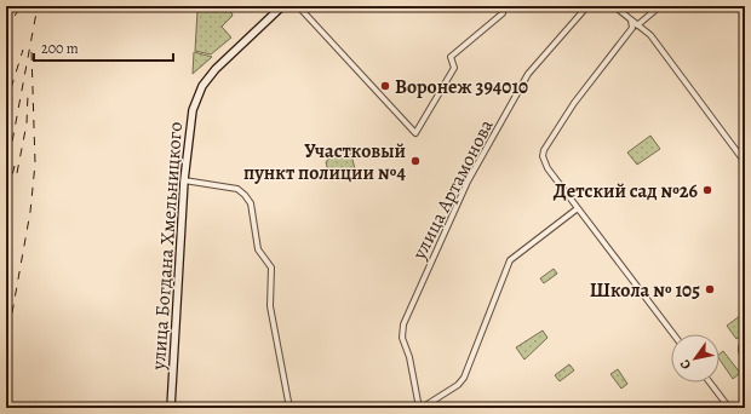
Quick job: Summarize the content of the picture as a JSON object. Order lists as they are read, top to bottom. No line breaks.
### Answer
{"streets":{"main road":["улица Богдана Хмельницкого"],"street":["улица Артамонова"]},"places":["Воронеж 394010","Участковый пункт полиции №4","Детский сад №26","Школа № 105"],"scale_bar":"200 m","north":"bottom left"}
